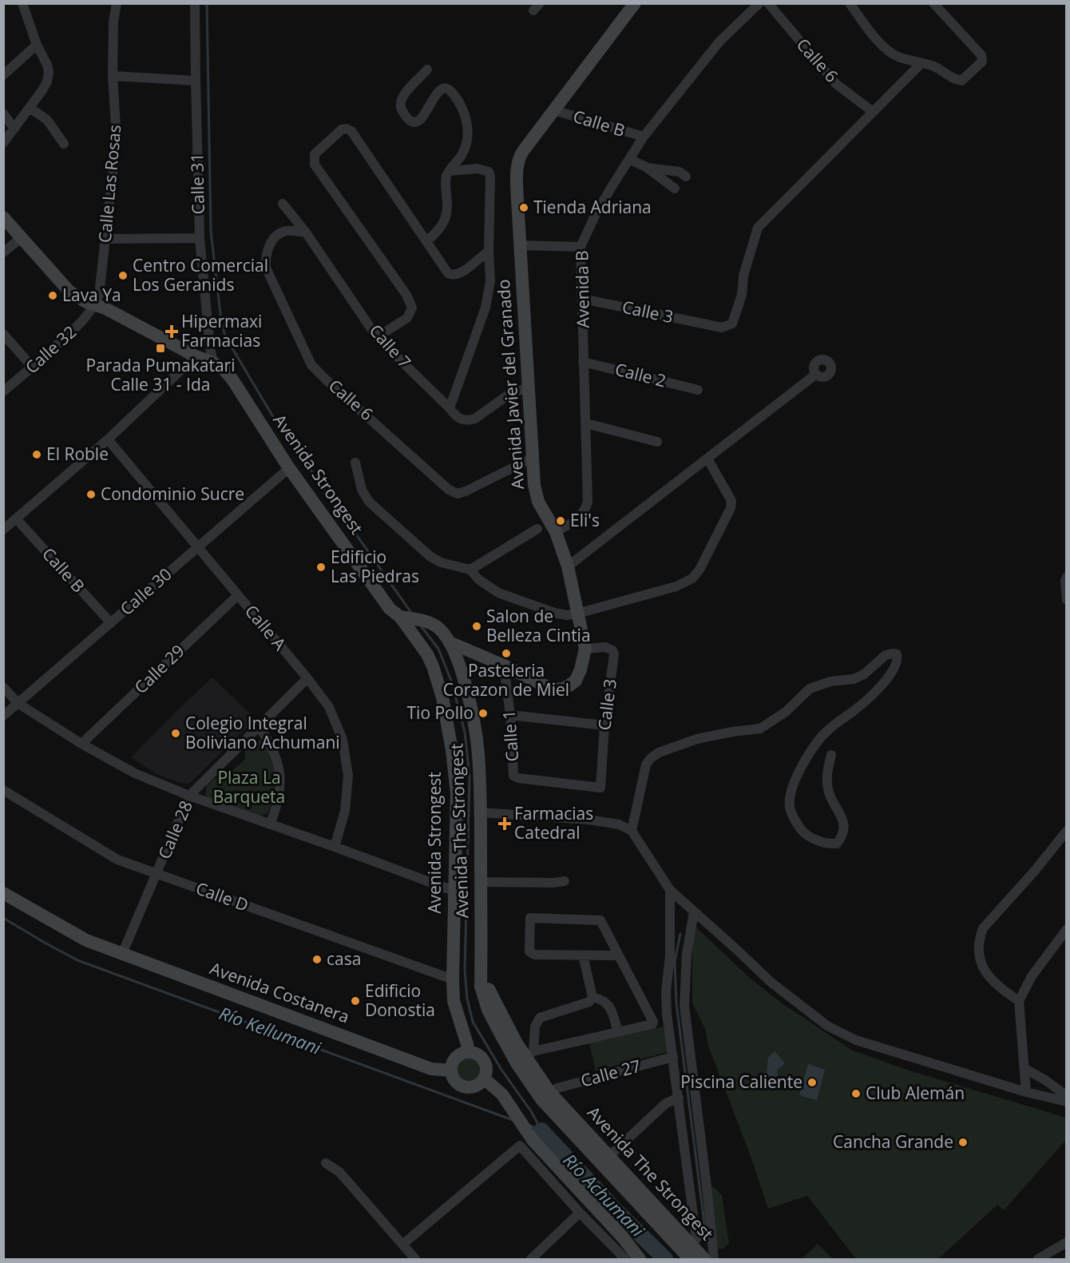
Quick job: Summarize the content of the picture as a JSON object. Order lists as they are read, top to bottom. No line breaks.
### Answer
{"streets":{"street":["Calle 6","Calle B","Calle Las Rosas","Calle 31","Avenida B","Calle 3","Calle 7","Calle 32","Calle 2","Avenida Javier del Granado","Avenida Strongest","Calle 30","Calle A","Calle 29","Calle 1","Calle 28","Avenida The Strongest","Calle D","Avenida Costanera","Calle 27"]},"crossings":[["Calle 6","Calle 3"],["Calle 6","Calle 7"],["Calle 6","Avenida Javier del Granado"],["Calle B","Avenida B"],["Calle B","Avenida Javier del Granado"],["Calle B","Calle 30"],["Calle Las Rosas","Calle 32"],["Calle Las Rosas","Avenida Strongest"],["Calle 31","Avenida Strongest"],["Avenida B","Calle 3"],["Avenida B","Calle 2"],["Avenida B","Avenida Javier del Granado"],["Calle 3","Avenida Javier del Granado"],["Calle 3","Calle 1"],["Calle 7","Avenida Javier del Granado"],["Calle 32","Avenida Strongest"],["Avenida Javier del Granado","Calle 1"],["Avenida Javier del Granado","Avenida The Strongest"],["Avenida Strongest","Calle 30"],["Avenida Strongest","Avenida The Strongest"],["Avenida Strongest","Calle D"],["Avenida Strongest","Avenida Costanera"],["Calle 30","Calle A"],["Calle A","Calle 29"],["Calle A","Calle 28"],["Calle 28","Calle D"],["Calle 28","Avenida Costanera"],["Avenida The Strongest","Calle 27"]],"water":["Río Kellumani","Río Achumani"],"parks":["Plaza La Barqueta"],"places":{"other":["Tienda Adriana","Centro Comercial Los Geranids","Lava Ya","El Roble","Condominio Sucre","Eli's","Edificio Las Piedras","Salon de Belleza Cintia","Pasteleria Corazon de Miel","Tio Pollo","Colegio Integral Boliviano Achumani","casa","Edificio Donostia","Piscina Caliente","Club Alemán","Cancha Grande"],"health":["Hipermaxi Farmacias","Farmacias Catedral"],"transit":["Parada Pumakatari Calle 31 - Ida"]}}
